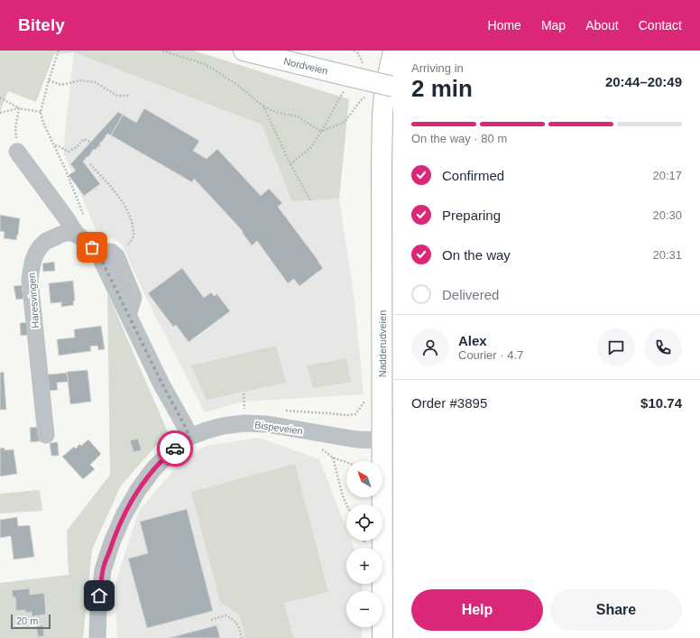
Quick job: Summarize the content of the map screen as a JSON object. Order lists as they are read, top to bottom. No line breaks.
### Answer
{"streets":{"main road":["Nordveien","Nadderudveien"],"street":["Haresvingen","Bispeveien"]},"crossings":[["Nadderudveien","Bispeveien"]],"scale_bar":"20 m","north":"top left","page":{"header":"Bitely","nav":["Home","Map","About","Contact"],"heading":["2 min","Arriving in","20:44–20:49"],"panel":["Alex","Courier · 4.7","Order #3895","$10.74"],"bar":"On the way · 80 m","list":[["Confirmed","20:17"],["Preparing","20:30"],["On the way","20:31"],"Delivered"],"map_buttons":["+","−"],"buttons":["Help","Share"],"scale":"20 m"}}
